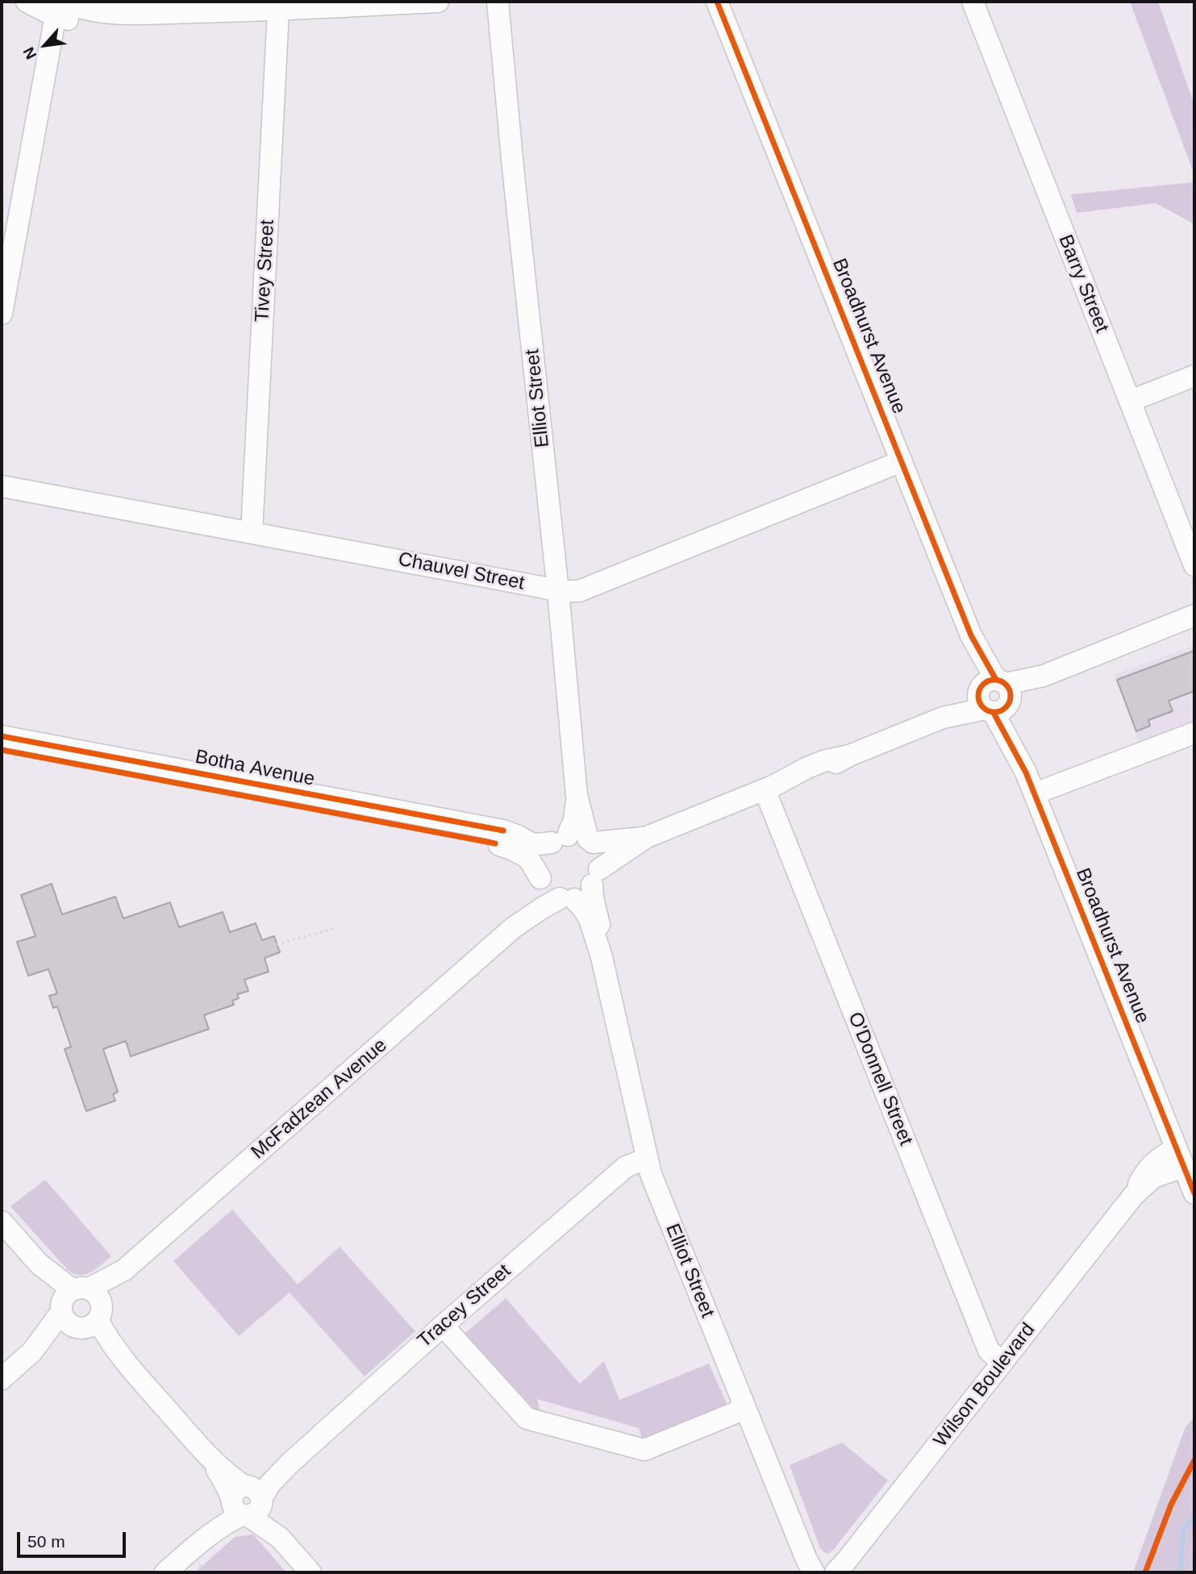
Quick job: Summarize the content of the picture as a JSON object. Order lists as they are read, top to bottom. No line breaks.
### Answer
{"streets":{"street":["Tivey Street","Barry Street","Broadhurst Avenue","Elliot Street","Chauvel Street","Botha Avenue","O'Donnell Street","McFadzean Avenue","Tracey Street","Wilson Boulevard"]},"crossings":[["Tivey Street","Chauvel Street"],["Broadhurst Avenue","Chauvel Street"],["Broadhurst Avenue","Wilson Boulevard"],["Elliot Street","Chauvel Street"],["Elliot Street","Botha Avenue"],["Elliot Street","McFadzean Avenue"],["Elliot Street","Tracey Street"],["Botha Avenue","McFadzean Avenue"],["O'Donnell Street","Wilson Boulevard"]],"scale_bar":"50 m","north":"bottom left"}
